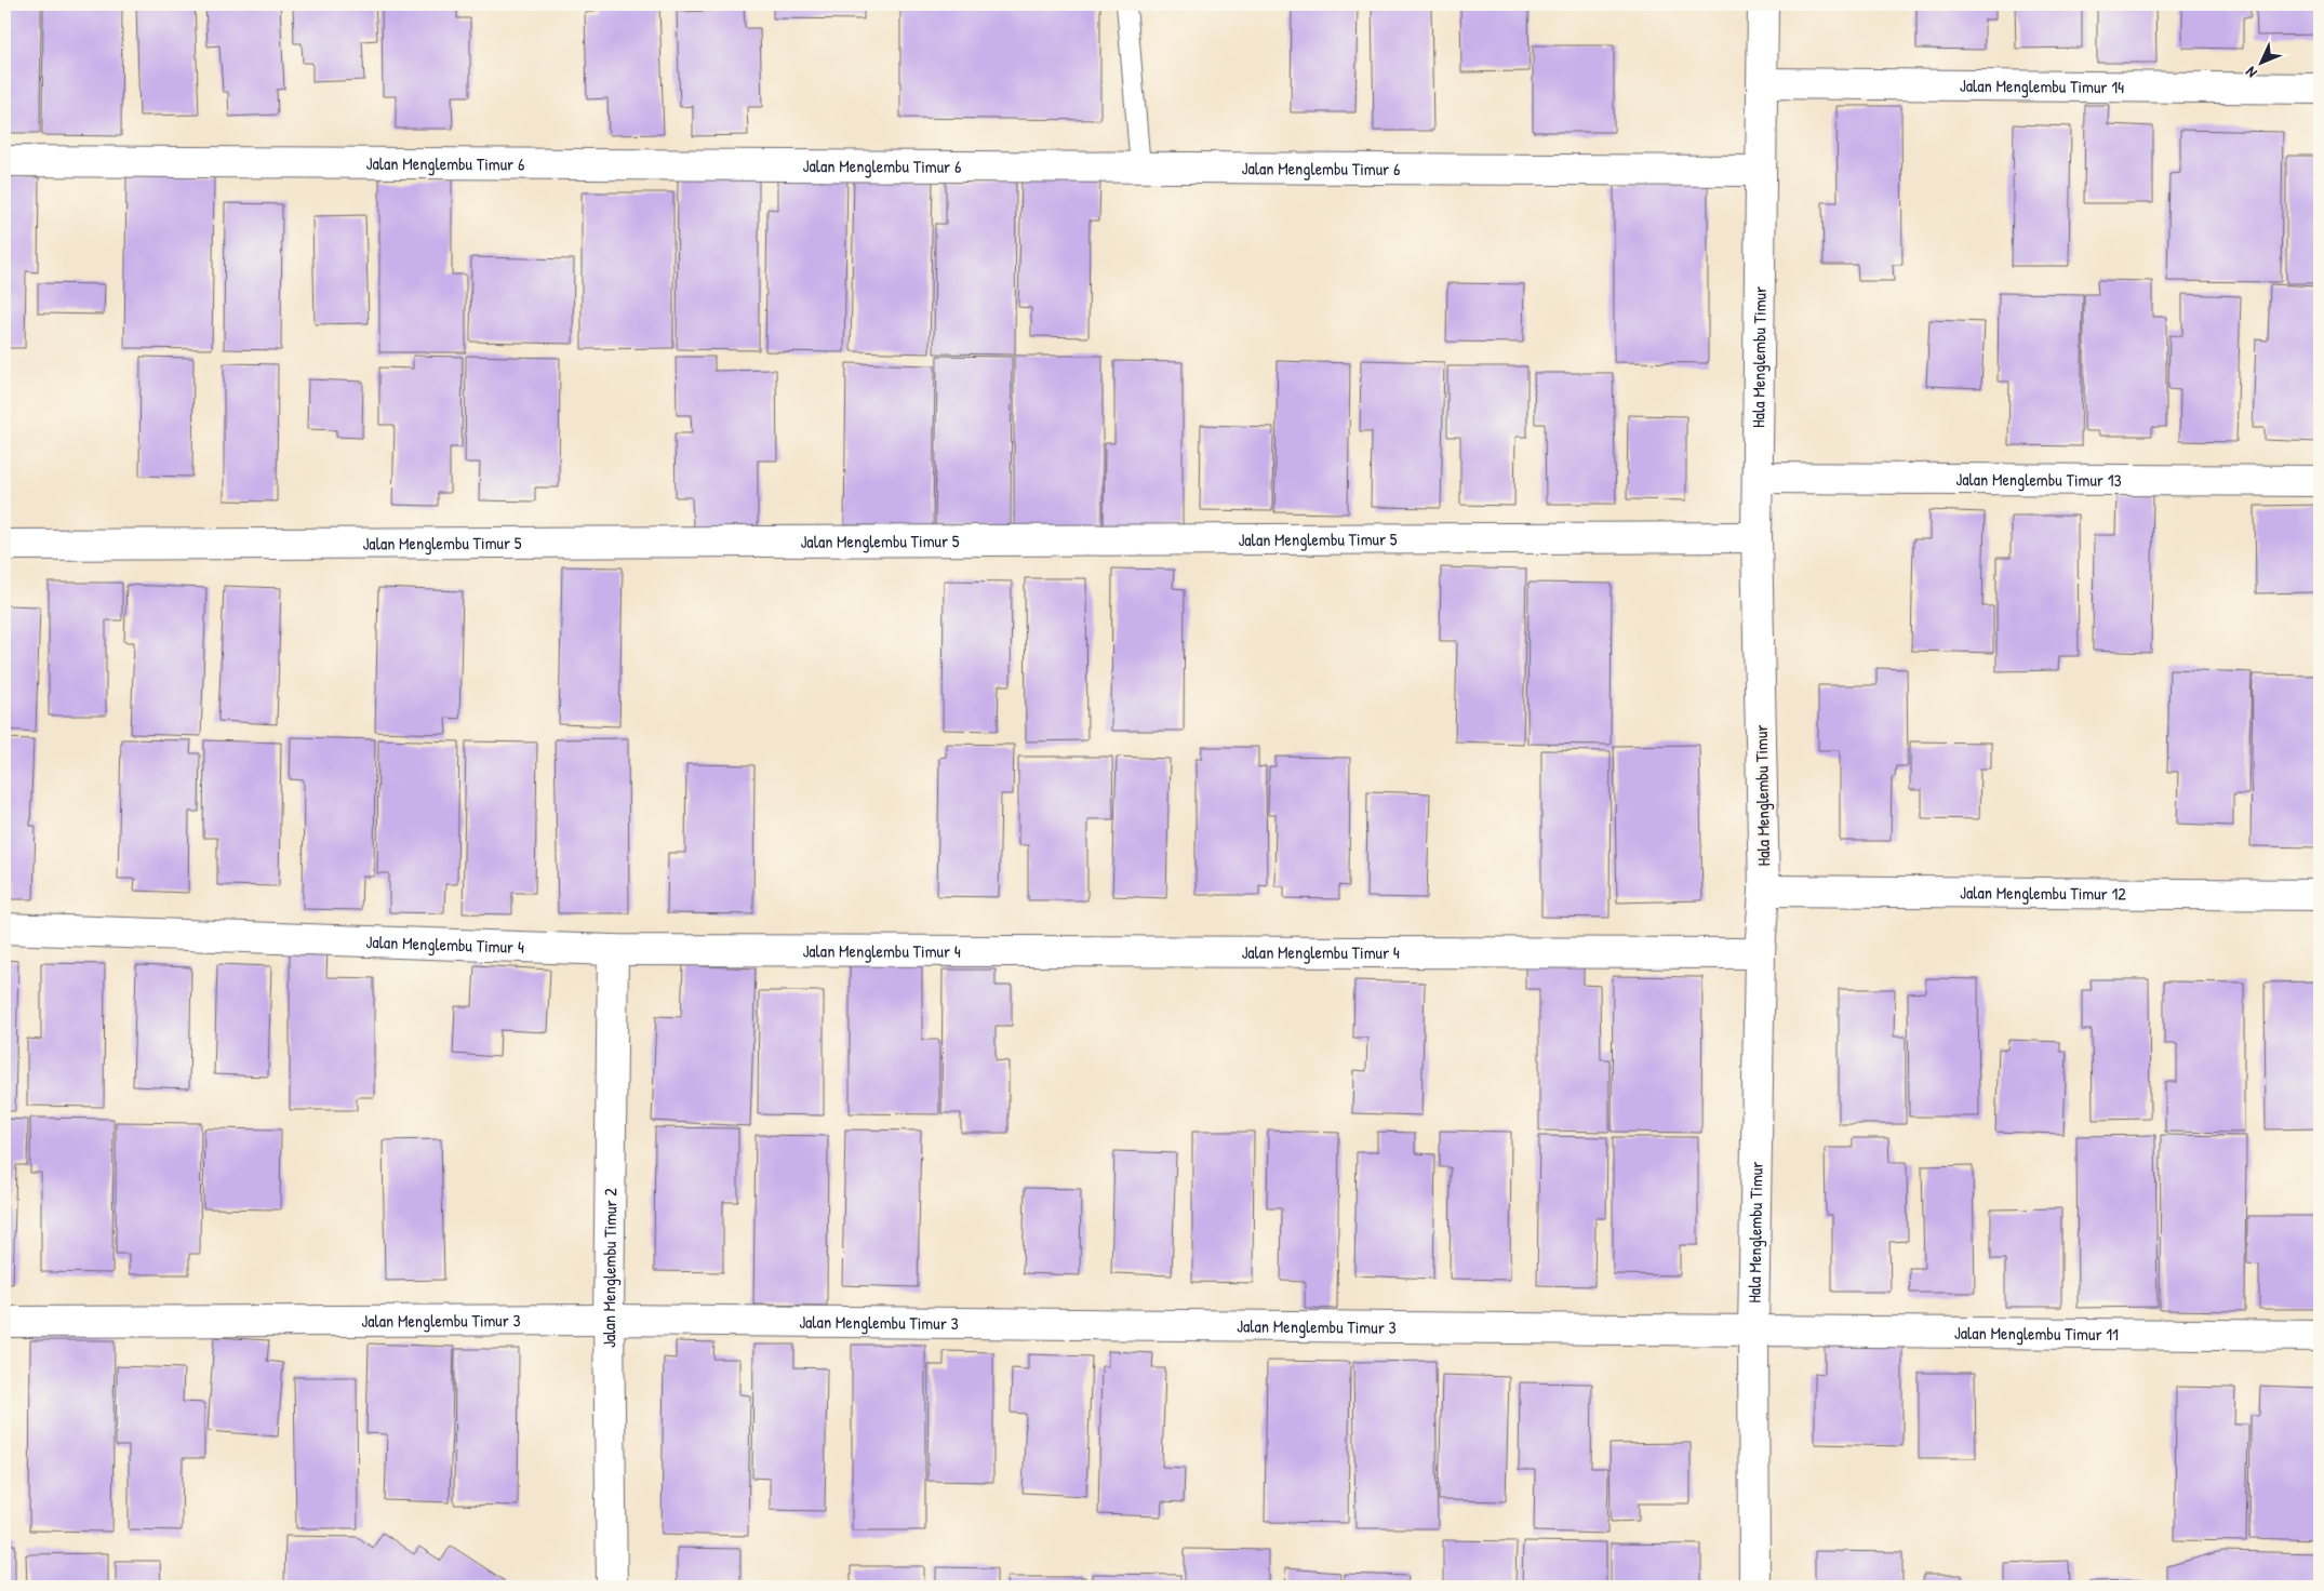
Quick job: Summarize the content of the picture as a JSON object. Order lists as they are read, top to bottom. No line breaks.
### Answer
{"streets":{"street":["Jalan Menglembu Timur 14","Jalan Menglembu Timur 6","Hala Menglembu Timur","Jalan Menglembu Timur 13","Jalan Menglembu Timur 5","Jalan Menglembu Timur 12","Jalan Menglembu Timur 4","Jalan Menglembu Timur 2","Jalan Menglembu Timur 3","Jalan Menglembu Timur 11"]},"crossings":[["Jalan Menglembu Timur 14","Hala Menglembu Timur"],["Jalan Menglembu Timur 6","Hala Menglembu Timur"],["Hala Menglembu Timur","Jalan Menglembu Timur 13"],["Hala Menglembu Timur","Jalan Menglembu Timur 5"],["Hala Menglembu Timur","Jalan Menglembu Timur 12"],["Hala Menglembu Timur","Jalan Menglembu Timur 4"],["Hala Menglembu Timur","Jalan Menglembu Timur 3"],["Hala Menglembu Timur","Jalan Menglembu Timur 11"],["Jalan Menglembu Timur 4","Jalan Menglembu Timur 2"],["Jalan Menglembu Timur 2","Jalan Menglembu Timur 3"],["Jalan Menglembu Timur 3","Jalan Menglembu Timur 11"]],"north":"bottom left"}
